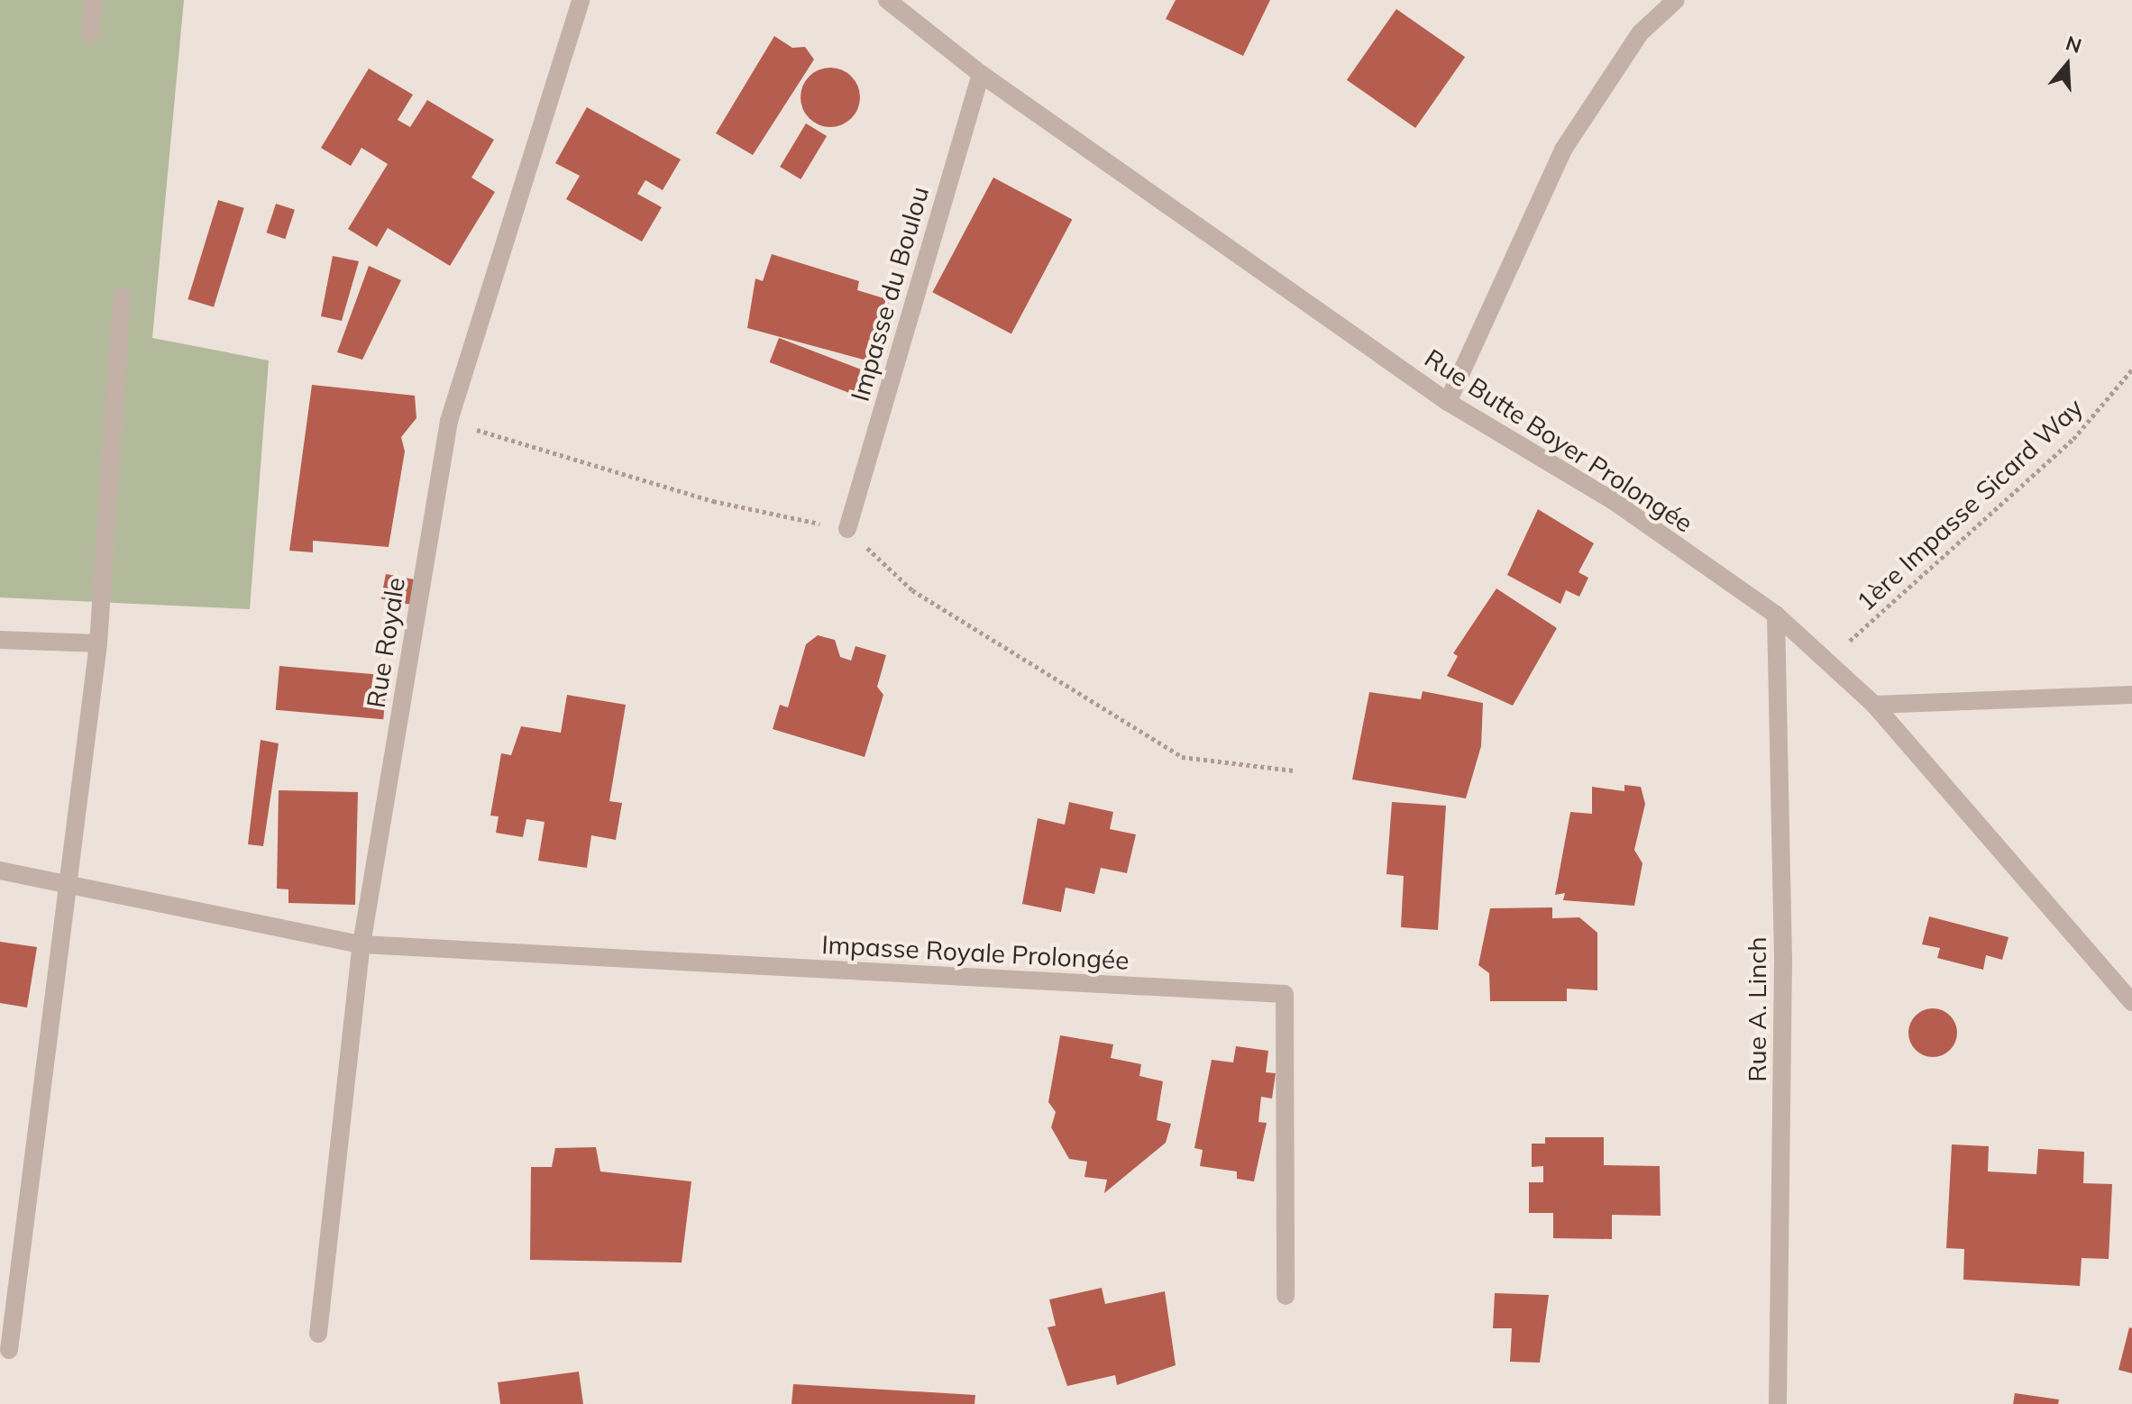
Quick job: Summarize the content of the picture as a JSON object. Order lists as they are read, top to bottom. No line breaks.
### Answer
{"streets":{"street":["Impasse du Boulou","Rue Butte Boyer Prolongée","Rue Royale","Impasse Royale Prolongée","Rue A. Linch"],"path":["1ère Impasse Sicard Way"]},"crossings":[["Impasse du Boulou","Rue Butte Boyer Prolongée"],["Rue Butte Boyer Prolongée","1ère Impasse Sicard Way"],["Rue Butte Boyer Prolongée","Rue A. Linch"],["Rue Royale","Impasse Royale Prolongée"]],"north":"top"}
